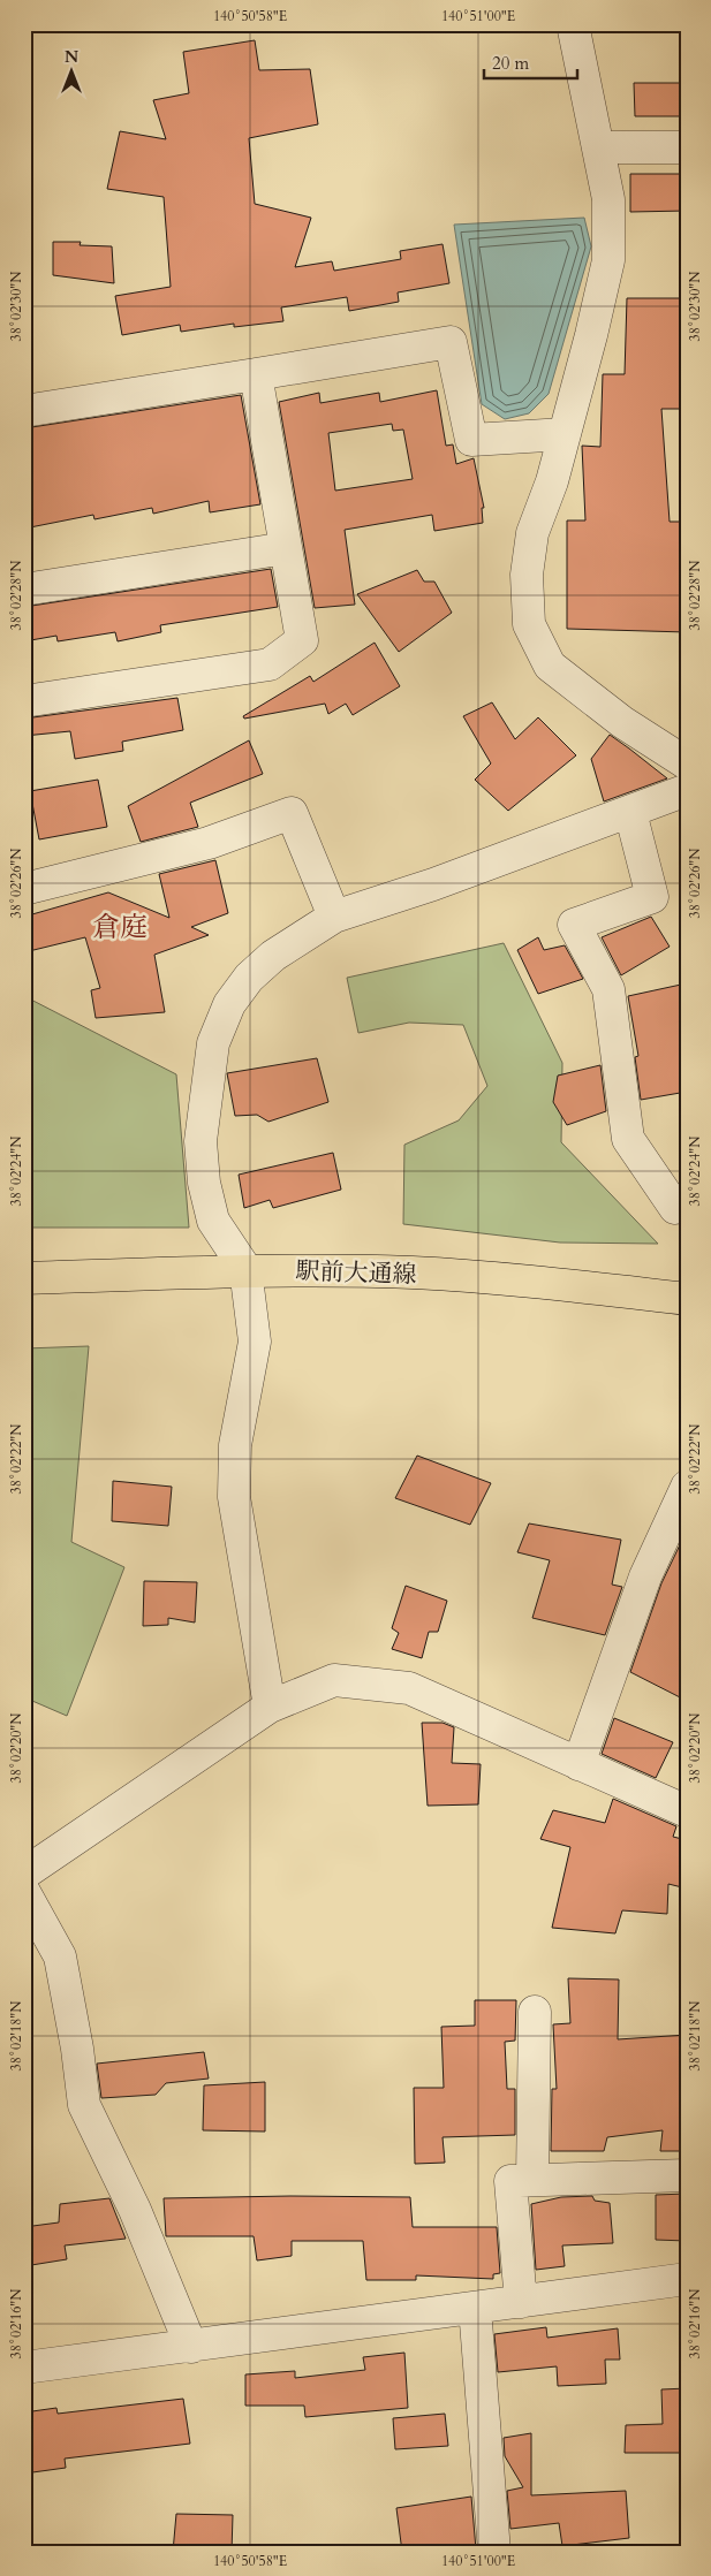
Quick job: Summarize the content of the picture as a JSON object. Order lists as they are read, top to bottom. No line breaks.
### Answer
{"streets":{"main road":["駅前大通線"]},"districts":["倉庭"],"scale_bar":"20 m","north":"top","coordinates":["140°50'58\"E","140°51'00\"E","38°02'30\"N","38°02'28\"N","38°02'26\"N","38°02'24\"N","38°02'22\"N","38°02'20\"N","38°02'18\"N","38°02'16\"N"]}
